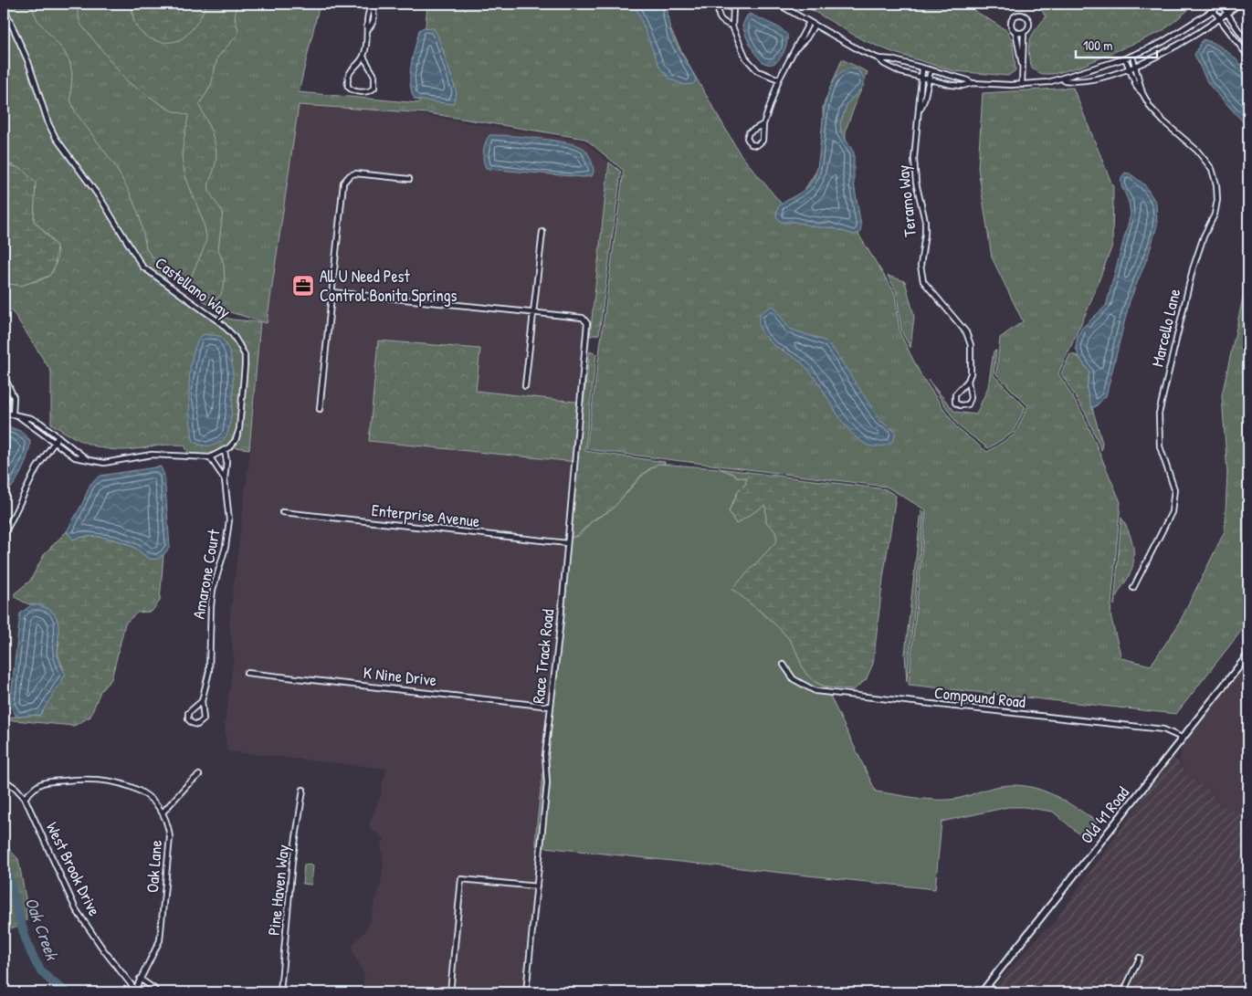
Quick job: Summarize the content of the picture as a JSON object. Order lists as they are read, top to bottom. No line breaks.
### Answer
{"streets":{"street":["Teramo Way","Castellano Way","Marcello Lane","Enterprise Avenue","Amarone Court","Race Track Road","K Nine Drive","Compound Road","Old 41 Road","Oak Lane","West Brook Drive","Pine Haven Way"]},"crossings":[["Castellano Way","Amarone Court"],["Enterprise Avenue","Race Track Road"],["Race Track Road","K Nine Drive"],["Compound Road","Old 41 Road"],["Oak Lane","West Brook Drive"]],"water":["Oak Creek"],"places":{"office":["All U Need Pest Control Bonita Springs"]},"scale_bar":"100 m"}
